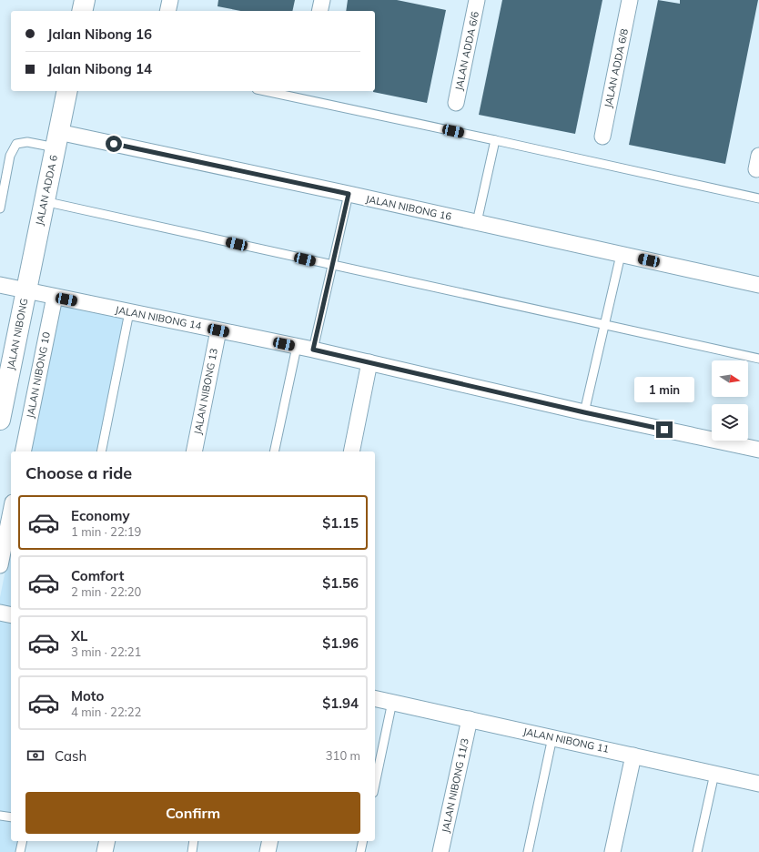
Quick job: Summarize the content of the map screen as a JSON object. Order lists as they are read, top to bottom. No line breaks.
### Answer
{"streets":{"street":["JALAN ADDA 6/6","JALAN ADDA 6/8","JALAN ADDA 6","JALAN NIBONG 16","JALAN NIBONG 14","JALAN NIBONG","JALAN NIBONG 10","JALAN NIBONG 13","JALAN NIBONG 11","JALAN NIBONG 11/3"]},"crossings":[["JALAN ADDA 6","JALAN NIBONG 16"],["JALAN ADDA 6","JALAN NIBONG 14"],["JALAN ADDA 6","JALAN NIBONG"],["JALAN NIBONG 14","JALAN NIBONG"],["JALAN NIBONG 14","JALAN NIBONG 10"],["JALAN NIBONG 14","JALAN NIBONG 13"],["JALAN NIBONG 11","JALAN NIBONG 11/3"]],"north":"right","page":{"banner":["Jalan Nibong 16","Jalan Nibong 14"],"bubble":"1 min","heading":"Choose a ride","list":[{"name":"Economy","note":"1 min · 22:19","value":"$1.15"},{"name":"Comfort","note":"2 min · 22:20","value":"$1.56"},{"name":"XL","note":"3 min · 22:21","value":"$1.96"},{"name":"Moto","note":"4 min · 22:22","value":"$1.94"}],"pay":["Cash","310 m"],"buttons":"Confirm"}}
